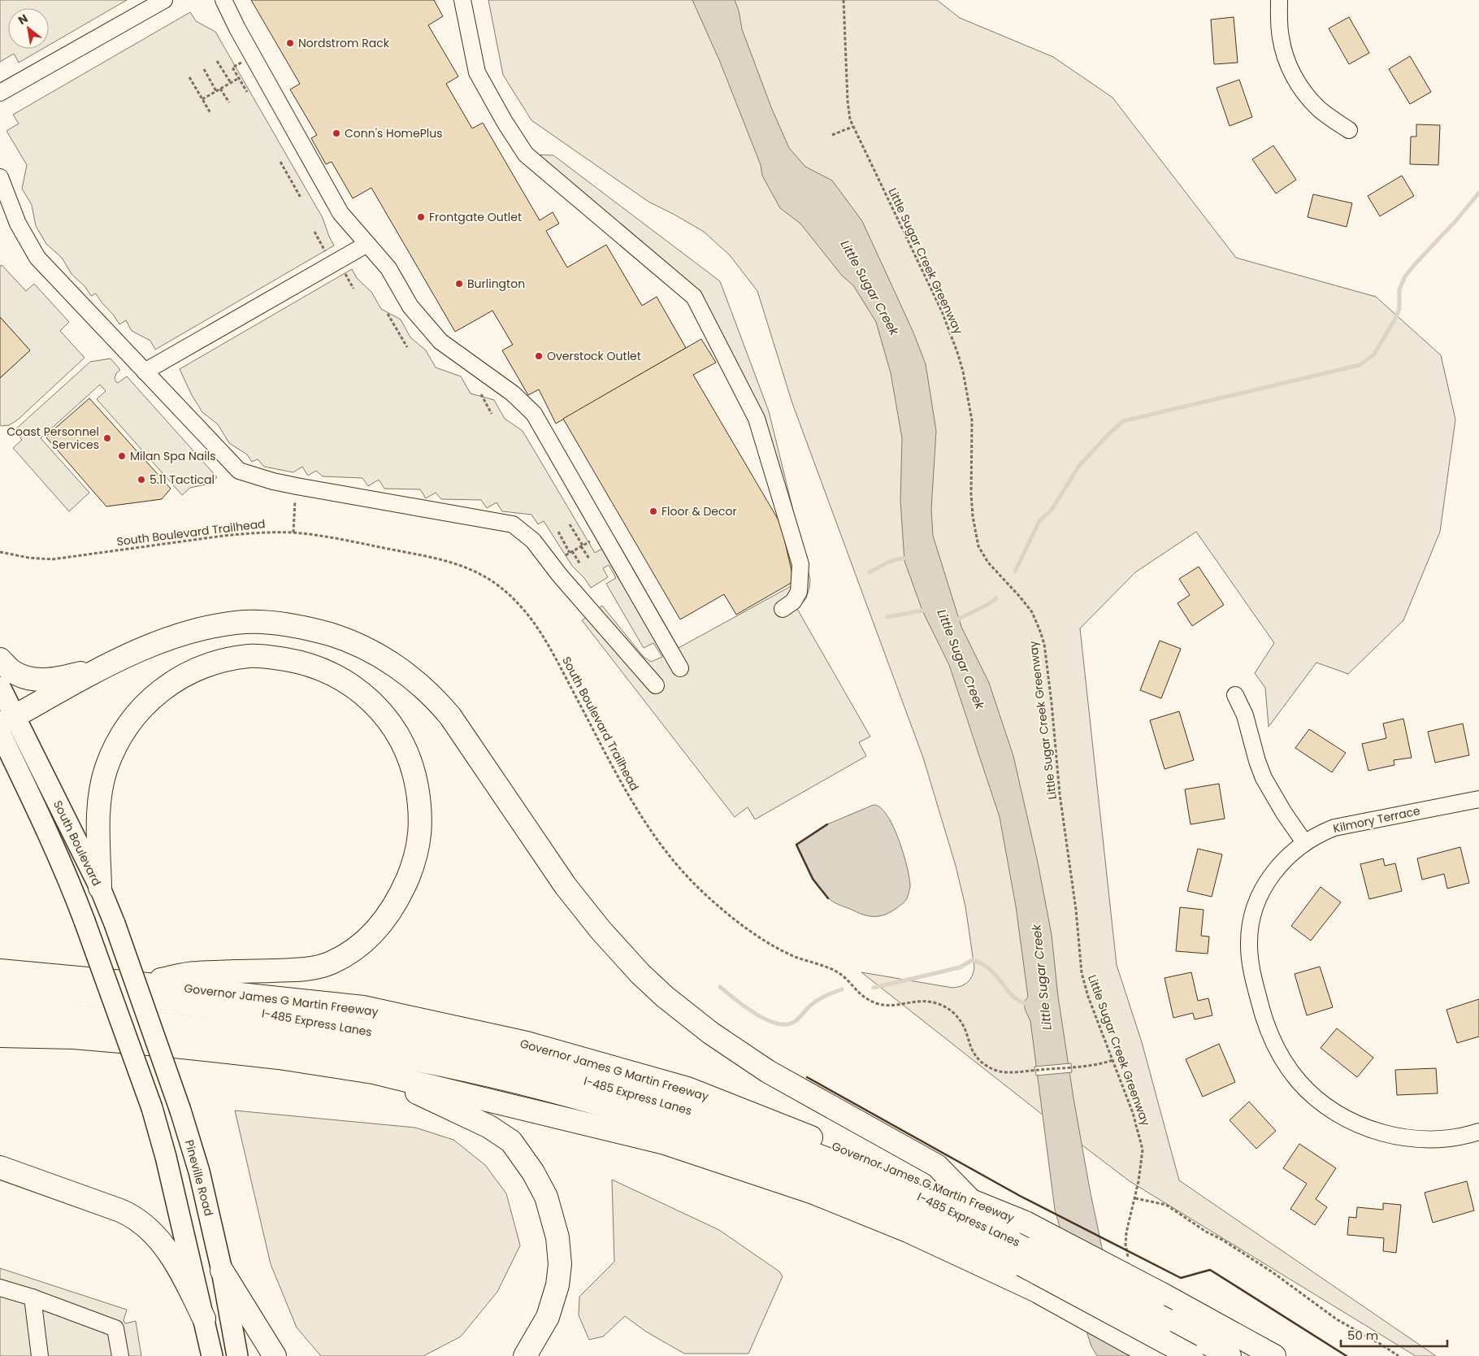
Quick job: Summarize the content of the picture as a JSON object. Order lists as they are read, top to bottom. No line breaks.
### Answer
{"streets":{"highway":["Governor James G Martin Freeway","I-485 Express Lanes"],"main road":["South Boulevard","Pineville Road"],"street":["Kilmory Terrace"],"path":["Little Sugar Creek Greenway","South Boulevard Trailhead"]},"crossings":[["Little Sugar Creek Greenway","South Boulevard Trailhead"],["South Boulevard","Governor James G Martin Freeway"],["South Boulevard","Pineville Road"],["Governor James G Martin Freeway","Pineville Road"]],"water":["Little Sugar Creek"],"places":["Nordstrom Rack","Conn's HomePlus","Frontgate Outlet","Burlington","Overstock Outlet","Coast Personnel Services","Milan Spa Nails","5.11 Tactical","Floor & Decor"],"scale_bar":"50 m","north":"top left"}
